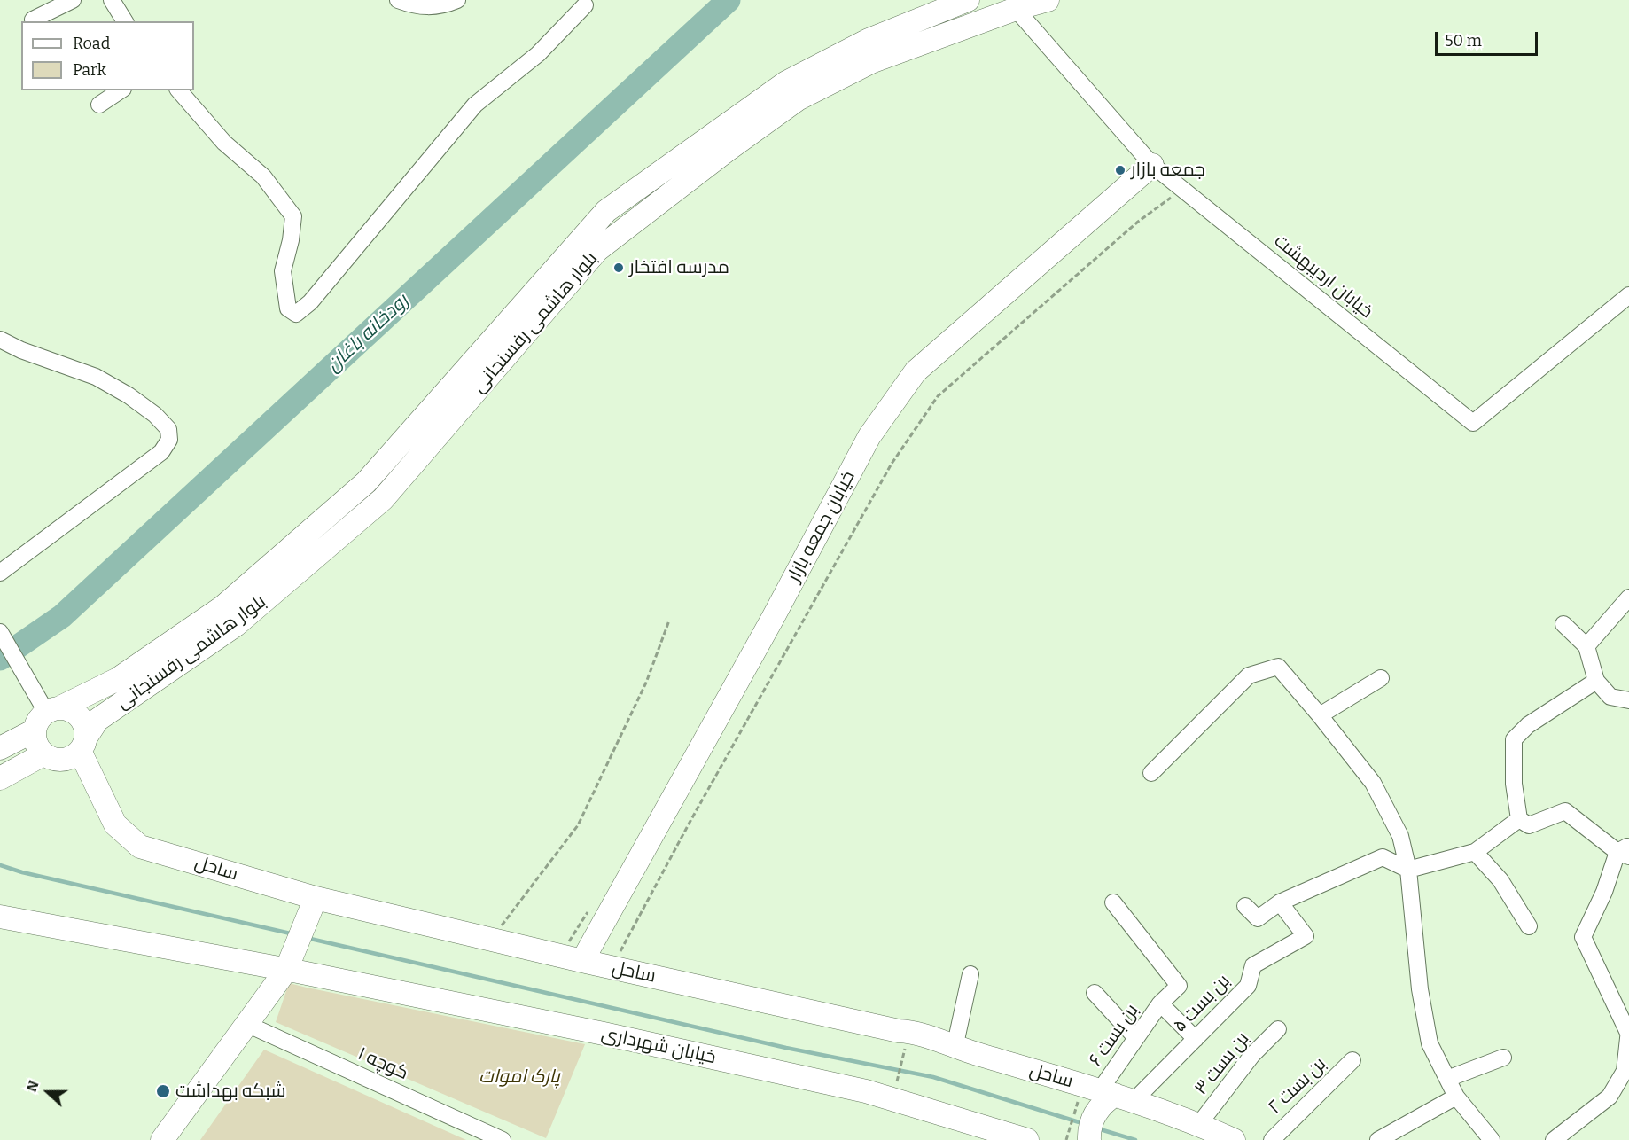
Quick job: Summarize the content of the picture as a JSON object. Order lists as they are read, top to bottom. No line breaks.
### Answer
{"streets":{"main road":["بلوار هاشمی رفسنجانی","خیابان جمعه بازار","ساحل","خیابان شهرداری"],"street":["خیابان اردیبهشت","بن بست ۵","بن بست ۶","کوچه ۱","بن بست ۳","بن بست ۲"]},"crossings":[["خیابان اردیبهشت","بلوار هاشمی رفسنجانی"],["خیابان اردیبهشت","خیابان جمعه بازار"],["بلوار هاشمی رفسنجانی","ساحل"],["خیابان جمعه بازار","ساحل"],["ساحل","بن بست ۵"],["ساحل","بن بست ۶"],["ساحل","بن بست ۳"],["بن بست ۵","بن بست ۶"]],"water":["رودخانه باغان"],"parks":["پارک اموات"],"places":["جمعه بازار","مدرسه افتخار","شبکه بهداشت"],"legend":["Road","Park"],"scale_bar":"50 m","north":"left"}
